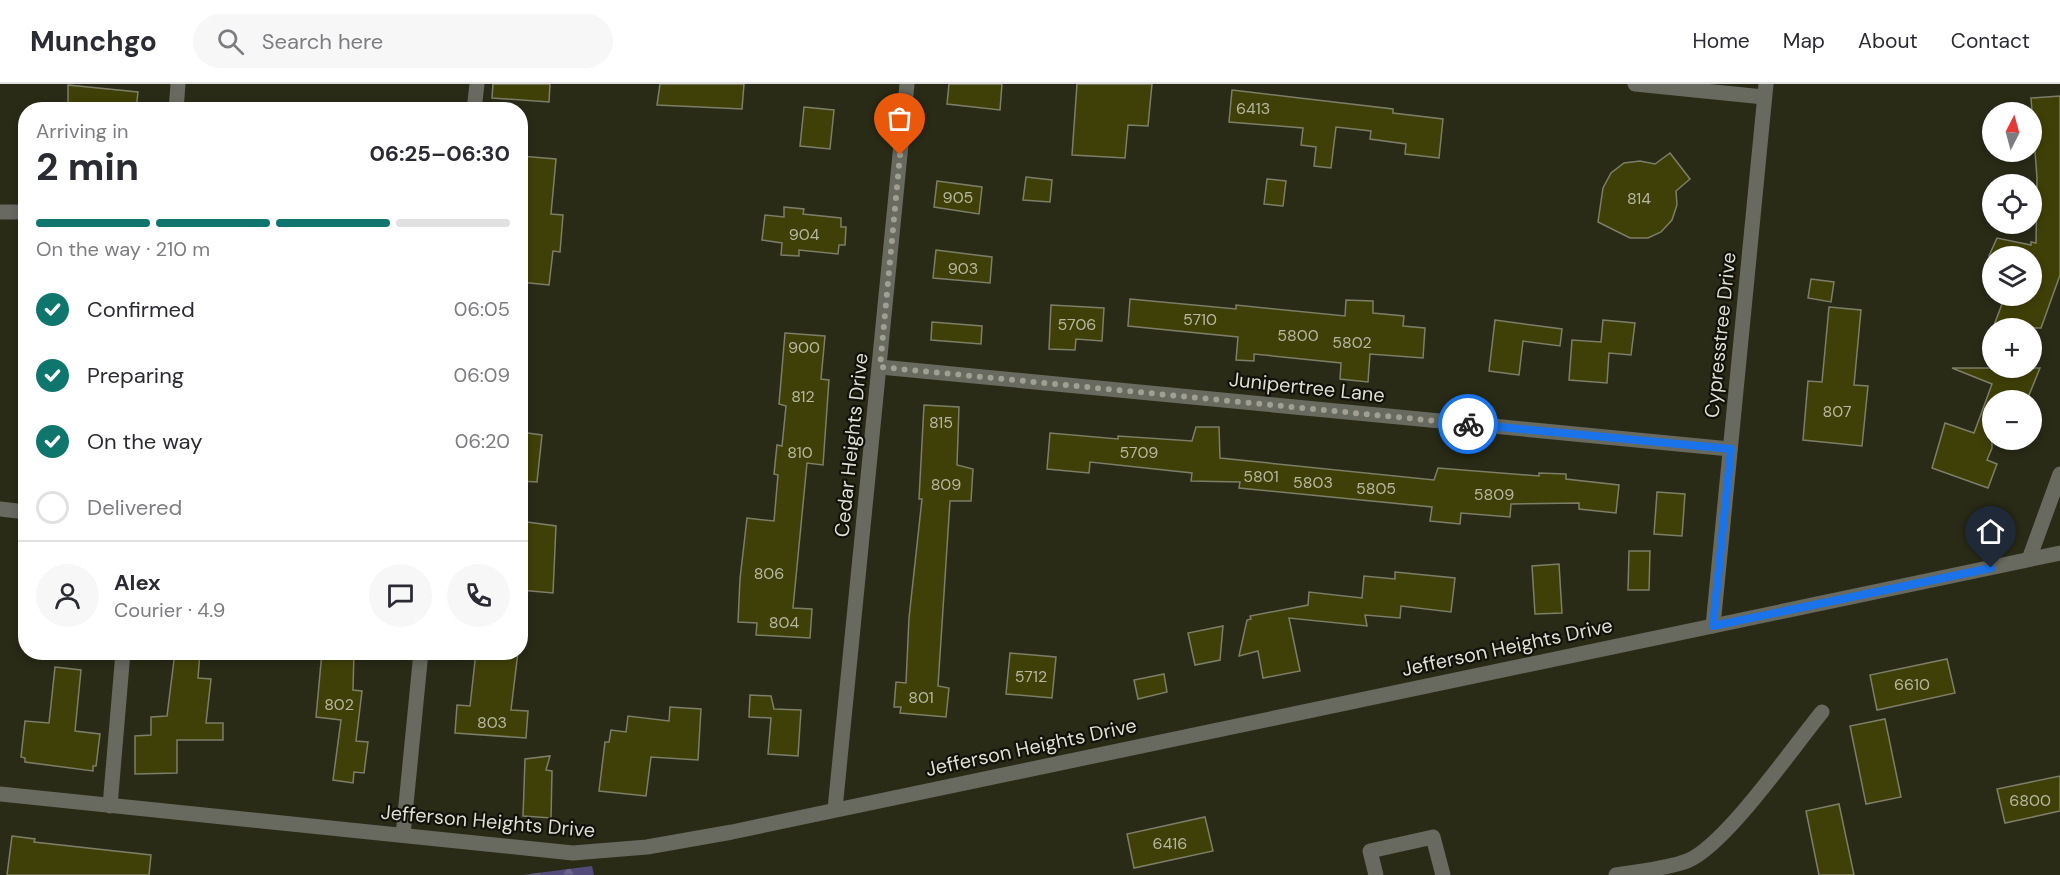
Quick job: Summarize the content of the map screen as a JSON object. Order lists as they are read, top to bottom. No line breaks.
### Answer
{"streets":{"street":["Cypresstree Drive","Junipertree Lane","Cedar Heights Drive","Jefferson Heights Drive"]},"crossings":[["Cypresstree Drive","Junipertree Lane"],["Cypresstree Drive","Jefferson Heights Drive"],["Junipertree Lane","Cedar Heights Drive"],["Cedar Heights Drive","Jefferson Heights Drive"]],"house_numbers":["6413","905","814","904","903","5710","5706","5800","5802","900","812","807","815","810","5709","5801","5803","809","5805","5809","806","804","5712","6610","801","802","803","6800","6416"],"north":"top","page":{"header":"Munchgo","search":"Search here","nav":["Home","Map","About","Contact"],"map_buttons":["+","−"],"heading":["2 min","Arriving in","06:25–06:30"],"panel":["Alex","Courier · 4.9"],"bar":"On the way · 210 m","list":[["Confirmed","06:05"],["Preparing","06:09"],["On the way","06:20"],"Delivered"]}}
